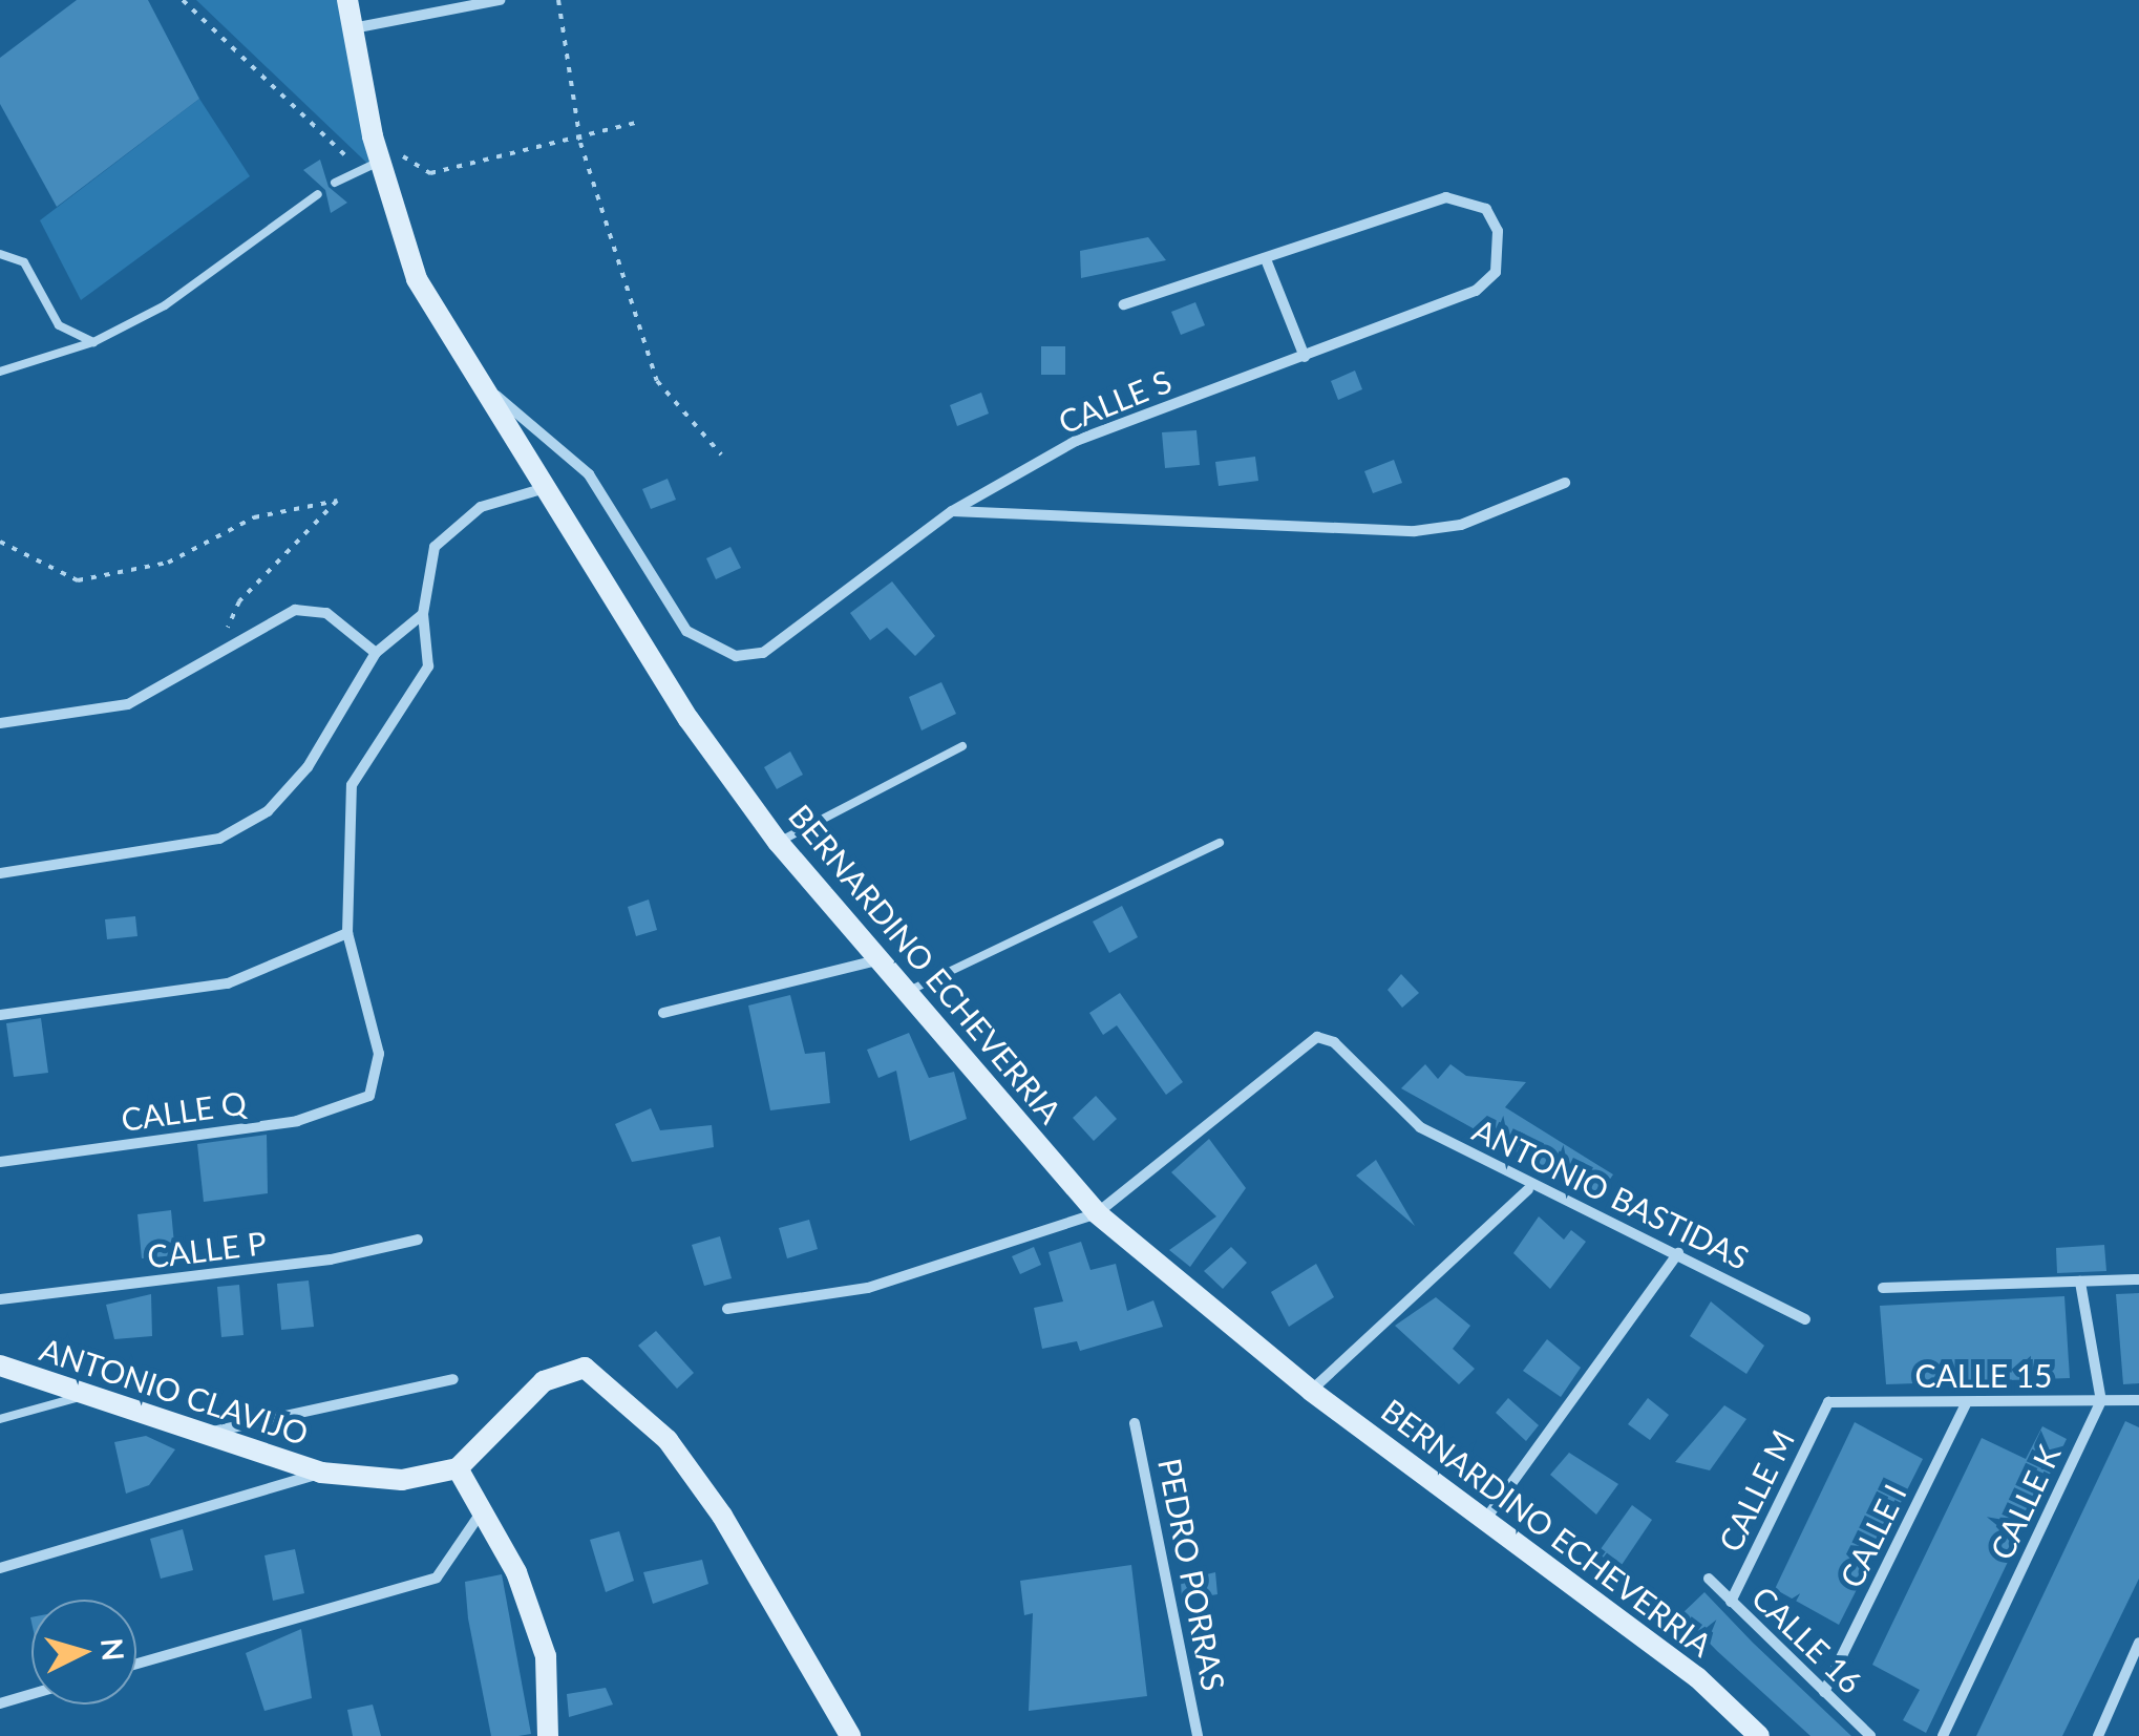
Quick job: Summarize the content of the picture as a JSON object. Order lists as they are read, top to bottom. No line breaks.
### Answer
{"streets":{"street":["CALLE S","BERNARDINO ECHEVERRIA","CALLE Q","ANTONIO BASTIDAS","CALLE P","CALLE 15","ANTONIO CLAVIJO","CALLE M","CALLE K","CALLE I","PEDRO PORRAS","CALLE 16"]},"crossings":[["CALLE S","BERNARDINO ECHEVERRIA"],["BERNARDINO ECHEVERRIA","ANTONIO BASTIDAS"],["CALLE 15","CALLE M"],["CALLE 15","CALLE K"],["CALLE 15","CALLE I"],["CALLE M","CALLE 16"],["CALLE I","CALLE 16"]],"north":"right"}
